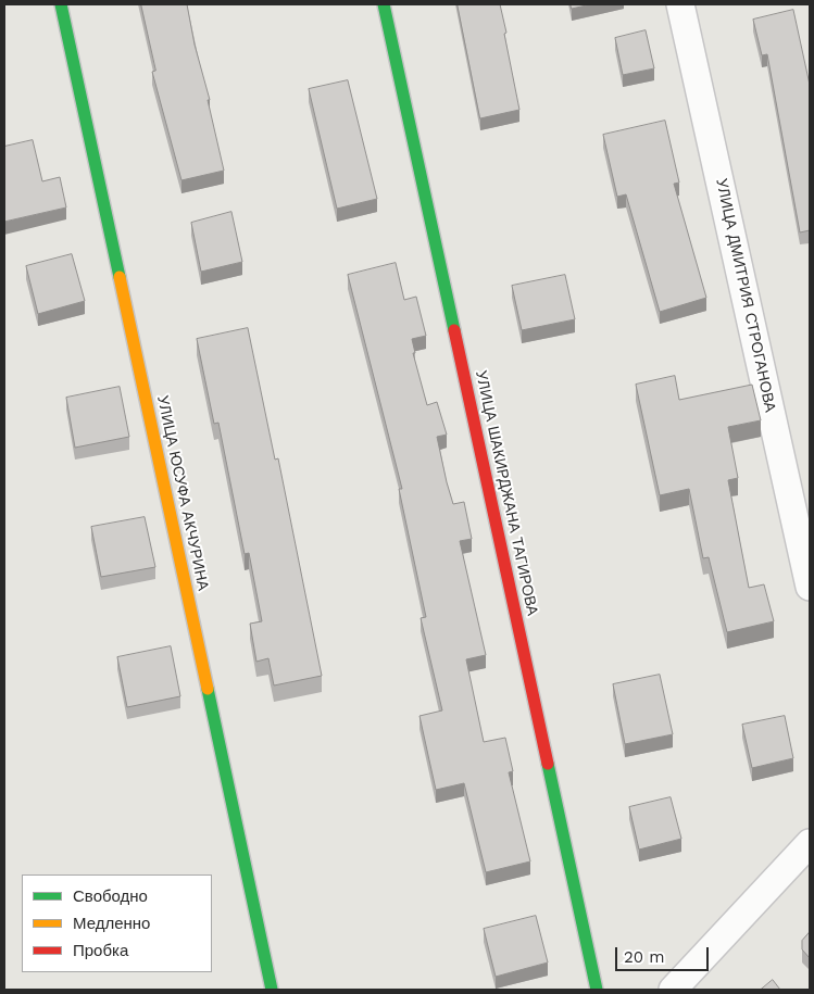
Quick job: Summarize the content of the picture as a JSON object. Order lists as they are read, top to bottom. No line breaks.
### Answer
{"streets":{"street":["УЛИЦА ДМИТРИЯ СТРОГАНОВА","УЛИЦА ЮСУФА АКЧУРИНА","УЛИЦА ШАКИРДЖАНА ТАГИРОВА"]},"legend":["Свободно","Медленно","Пробка"],"scale_bar":"20 m"}
